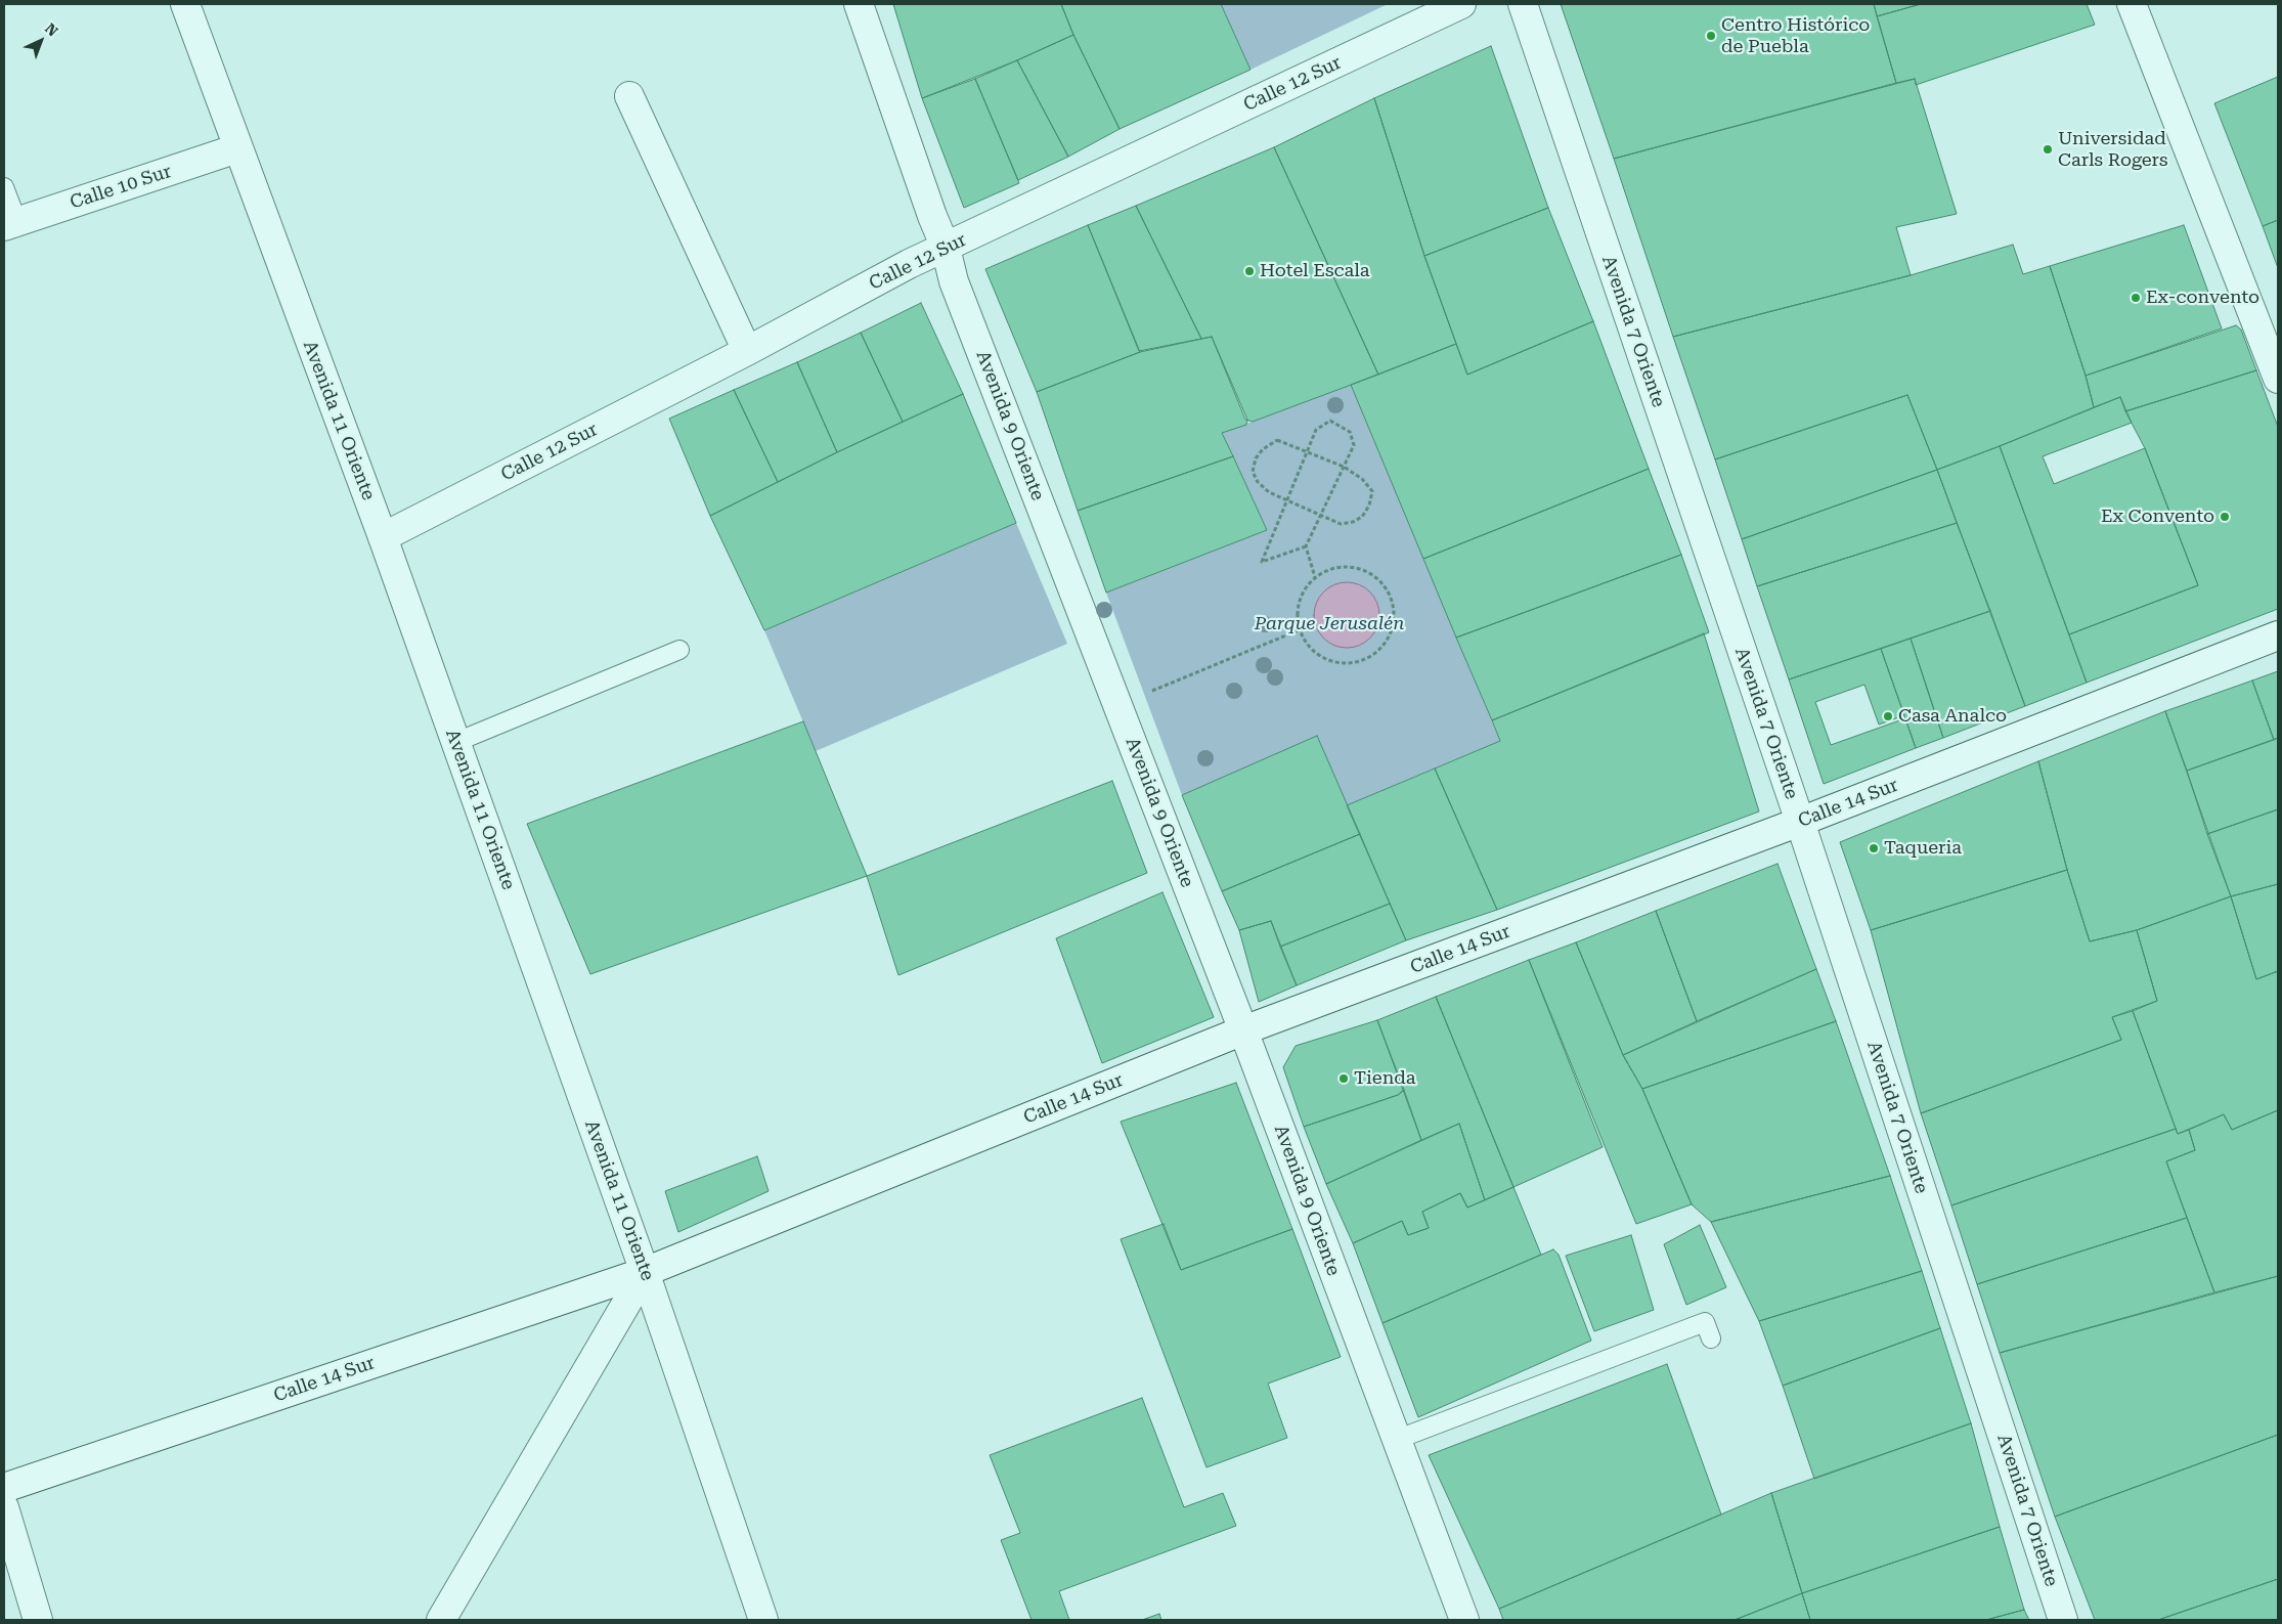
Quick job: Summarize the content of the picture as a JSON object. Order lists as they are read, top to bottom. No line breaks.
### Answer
{"streets":{"street":["Calle 12 Sur","Calle 10 Sur","Avenida 7 Oriente","Avenida 11 Oriente","Avenida 9 Oriente","Calle 14 Sur"]},"crossings":[["Calle 12 Sur","Avenida 11 Oriente"],["Calle 12 Sur","Avenida 9 Oriente"],["Calle 10 Sur","Avenida 11 Oriente"],["Avenida 7 Oriente","Calle 14 Sur"],["Avenida 11 Oriente","Calle 14 Sur"],["Avenida 9 Oriente","Calle 14 Sur"]],"parks":["Parque Jerusalén"],"places":["Centro Histórico de Puebla","Universidad Carls Rogers","Hotel Escala","Ex-convento","Ex Convento","Casa Analco","Taqueria","Tienda"],"north":"top right"}
